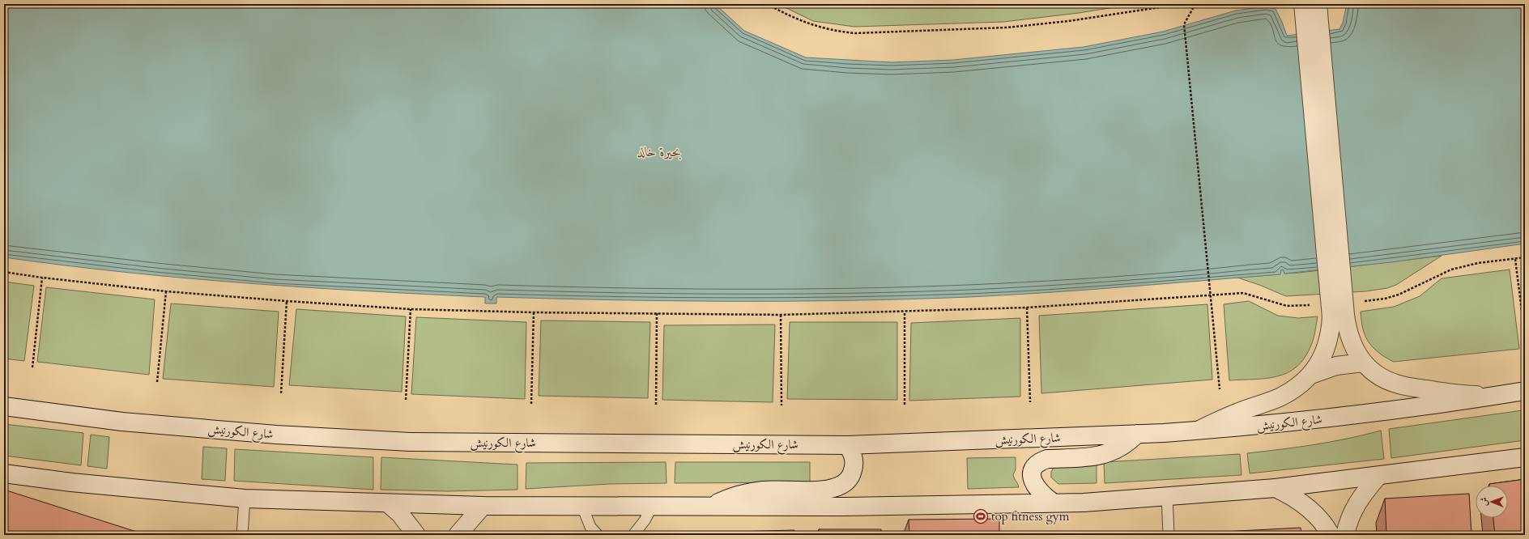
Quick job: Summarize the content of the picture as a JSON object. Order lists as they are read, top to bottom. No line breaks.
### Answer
{"streets":{"main road":["شارع الكورنيش"]},"water":["بحيرة خالد"],"places":{"sports":["top fitness gym"]},"north":"left"}
